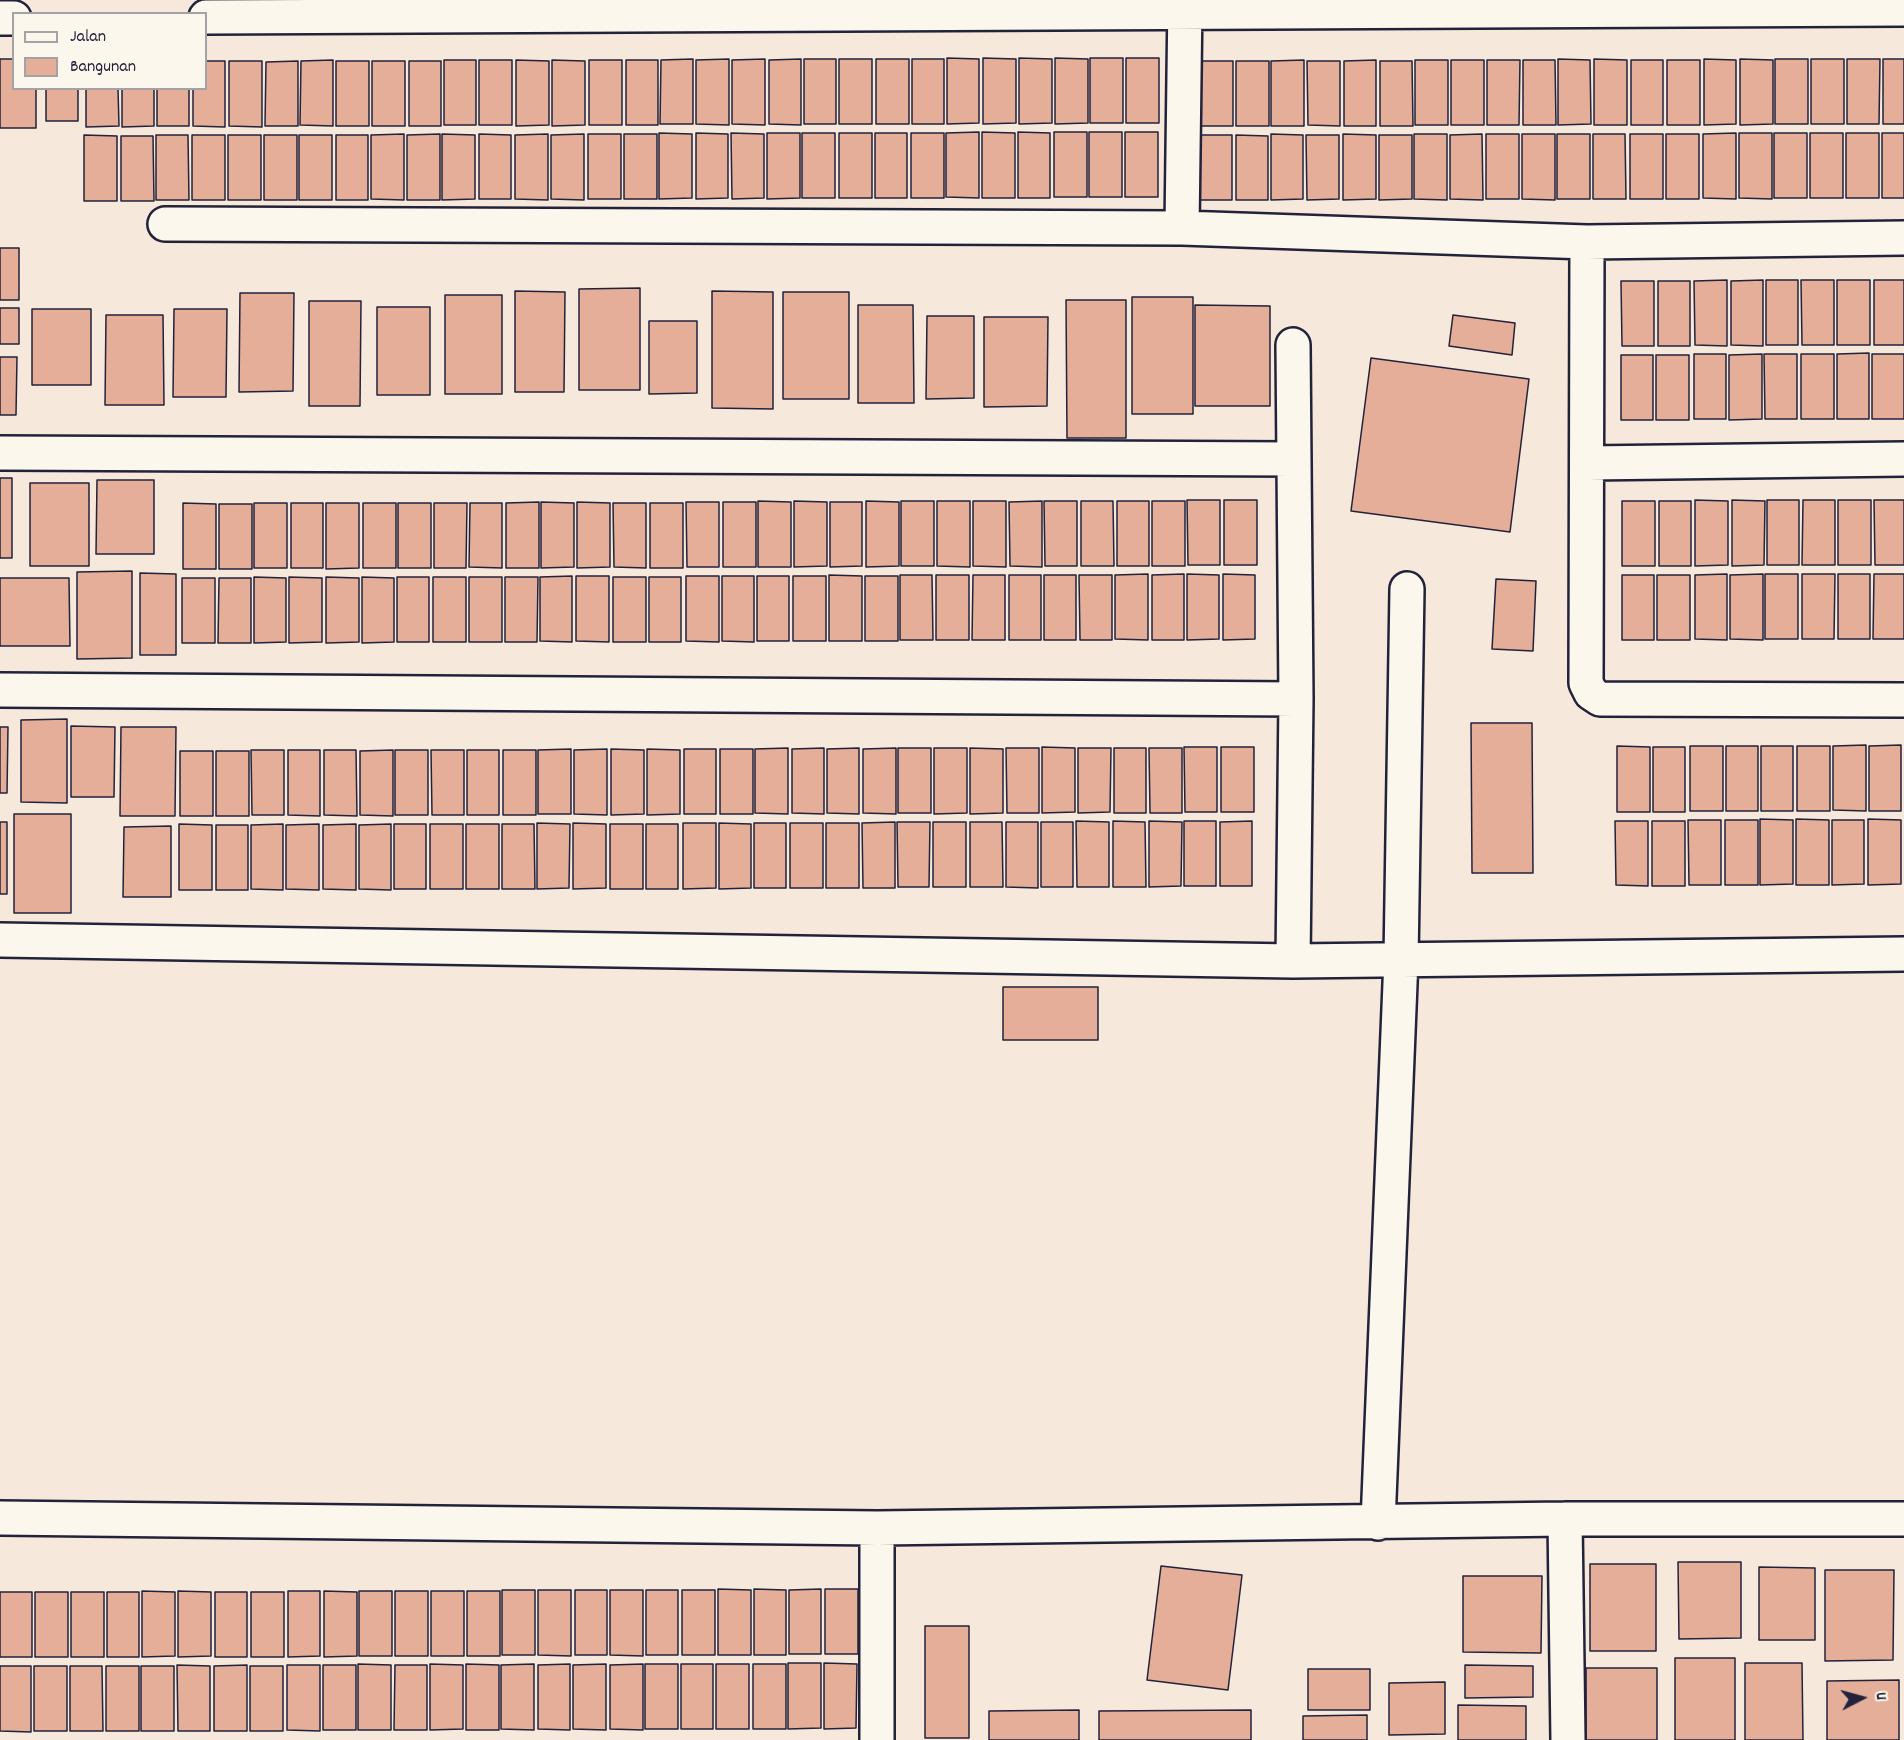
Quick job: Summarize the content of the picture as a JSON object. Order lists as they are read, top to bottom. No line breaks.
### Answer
{"legend":["Jalan","Bangunan"],"north":"right"}
